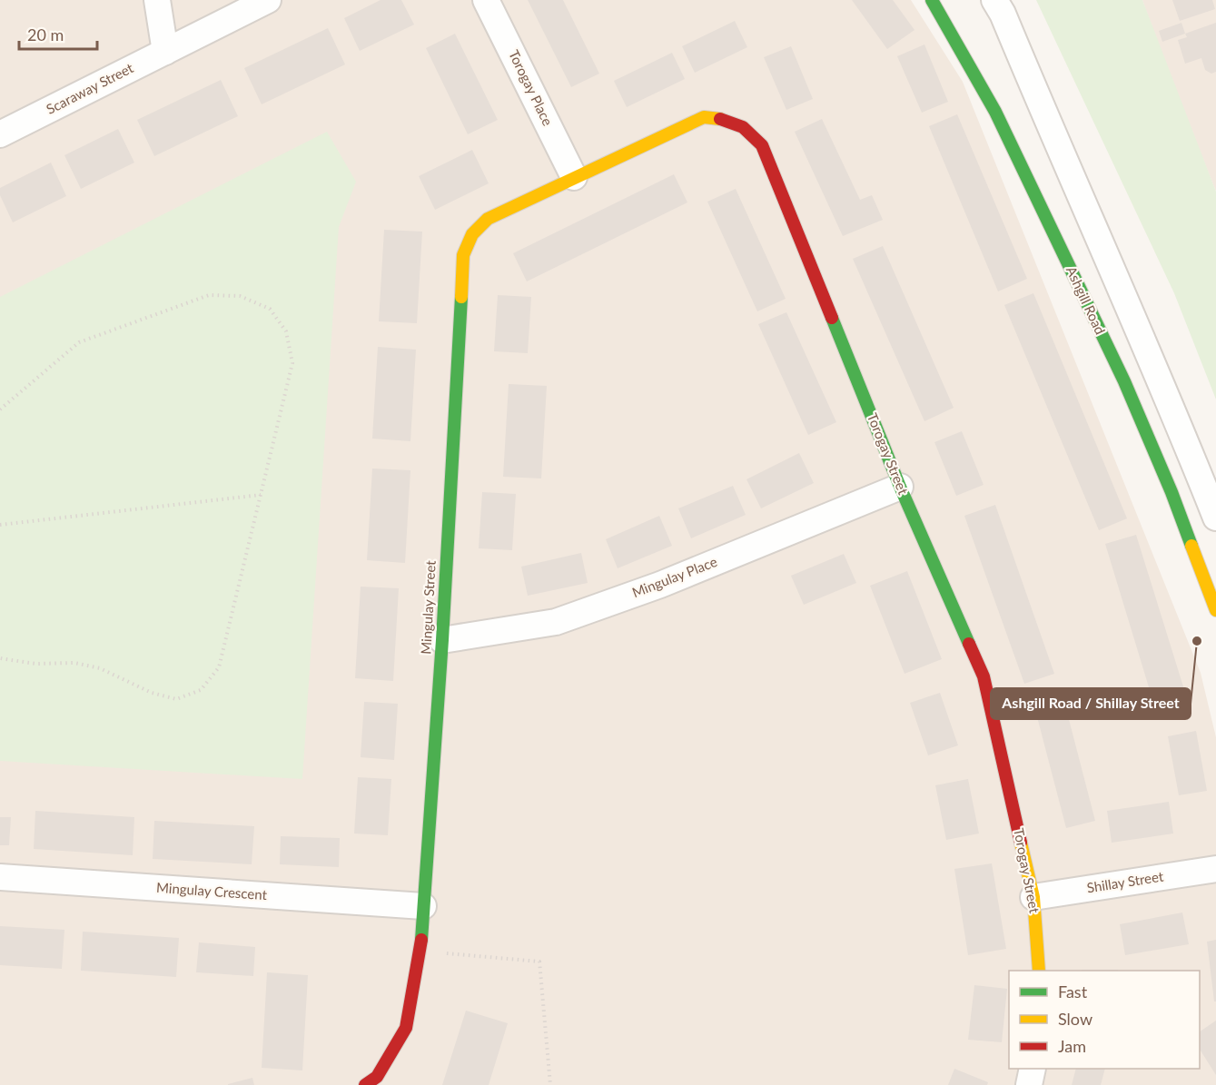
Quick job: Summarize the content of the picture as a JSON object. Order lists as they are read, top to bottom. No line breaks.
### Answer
{"streets":{"street":["Torogay Place","Scaraway Street","Ashgill Road","Torogay Street","Mingulay Place","Mingulay Street","Shillay Street","Mingulay Crescent"]},"crossings":[["Torogay Place","Torogay Street"],["Torogay Place","Mingulay Street"],["Torogay Street","Mingulay Place"],["Torogay Street","Mingulay Street"],["Torogay Street","Shillay Street"],["Mingulay Place","Mingulay Street"],["Mingulay Street","Mingulay Crescent"]],"places":["Ashgill Road / Shillay Street"],"legend":["Fast","Slow","Jam"],"scale_bar":"20 m"}
